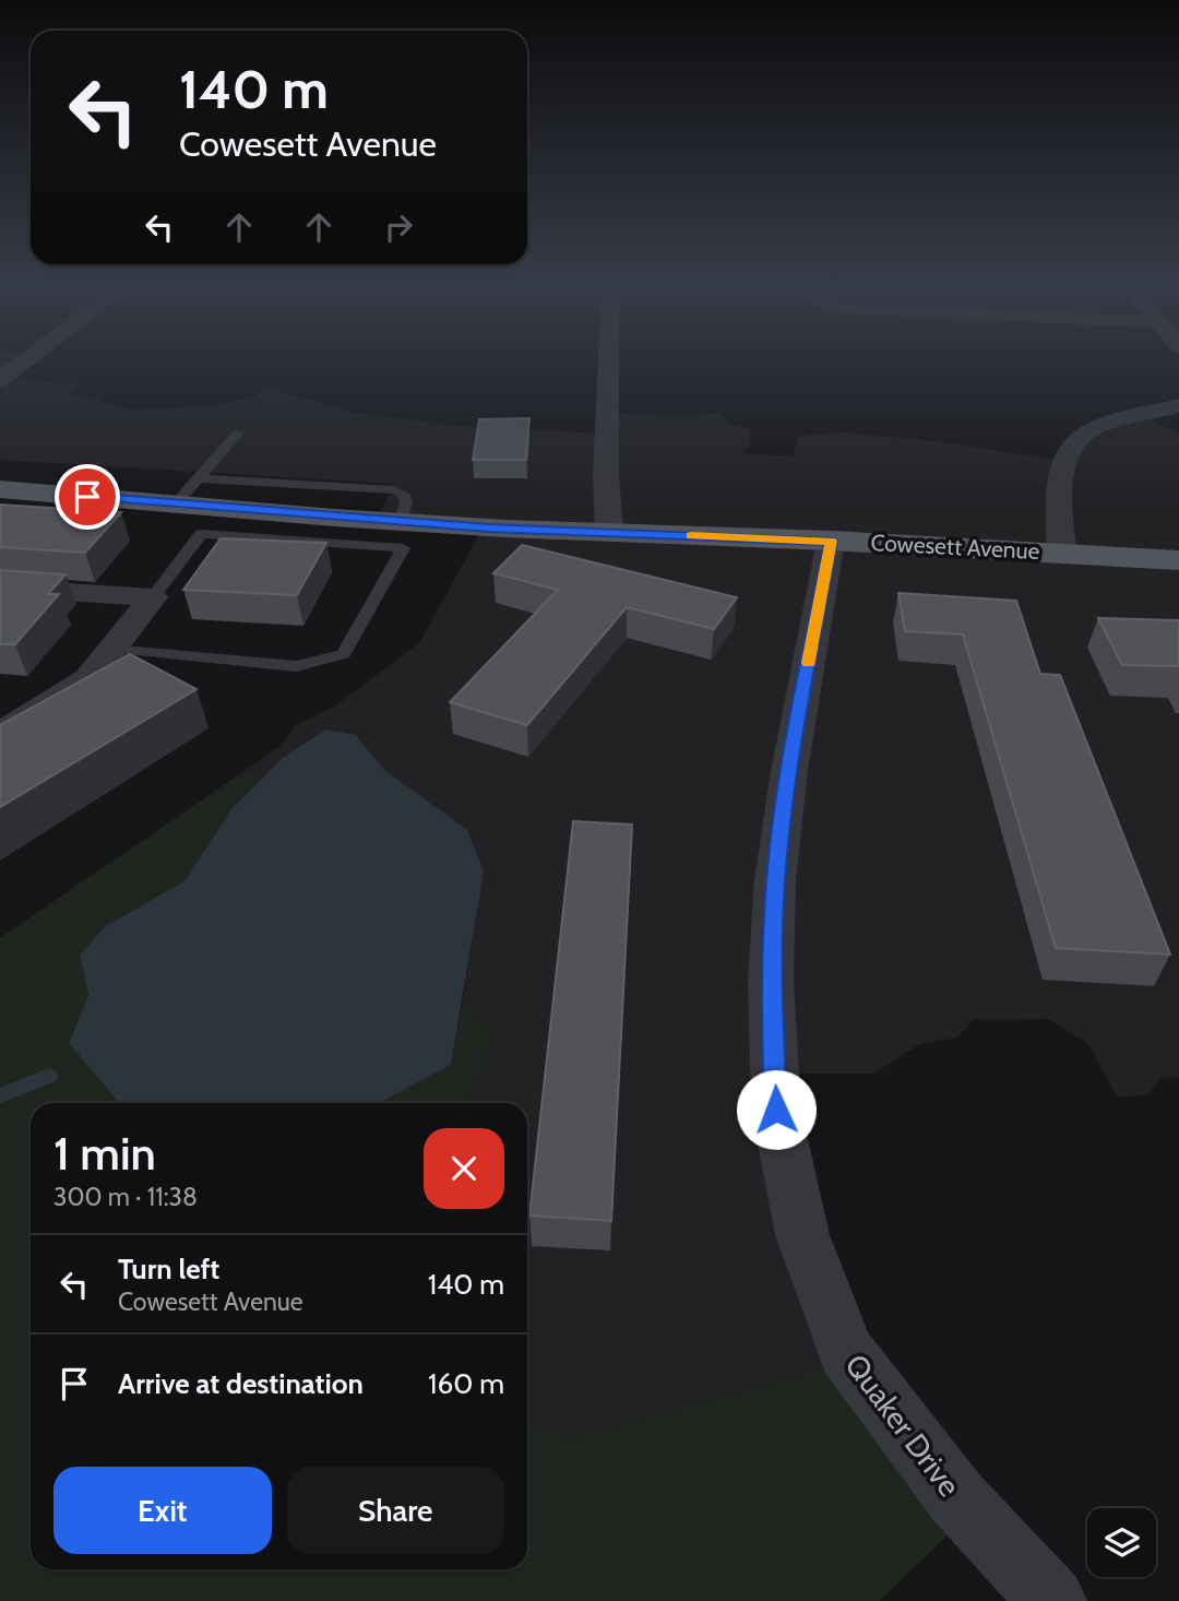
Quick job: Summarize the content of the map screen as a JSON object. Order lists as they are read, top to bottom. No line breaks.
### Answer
{"streets":{"main road":["Cowesett Avenue"],"street":["Quaker Drive"]},"crossings":[["Cowesett Avenue","Quaker Drive"]],"page":{"turn":["140 m","Cowesett Avenue"],"heading":["1 min","300 m · 11:38"],"list":[{"name":"Turn left","note":"Cowesett Avenue","value":"140 m"},{"name":"Arrive at destination","value":"160 m"}],"buttons":["Exit","Share"]}}
